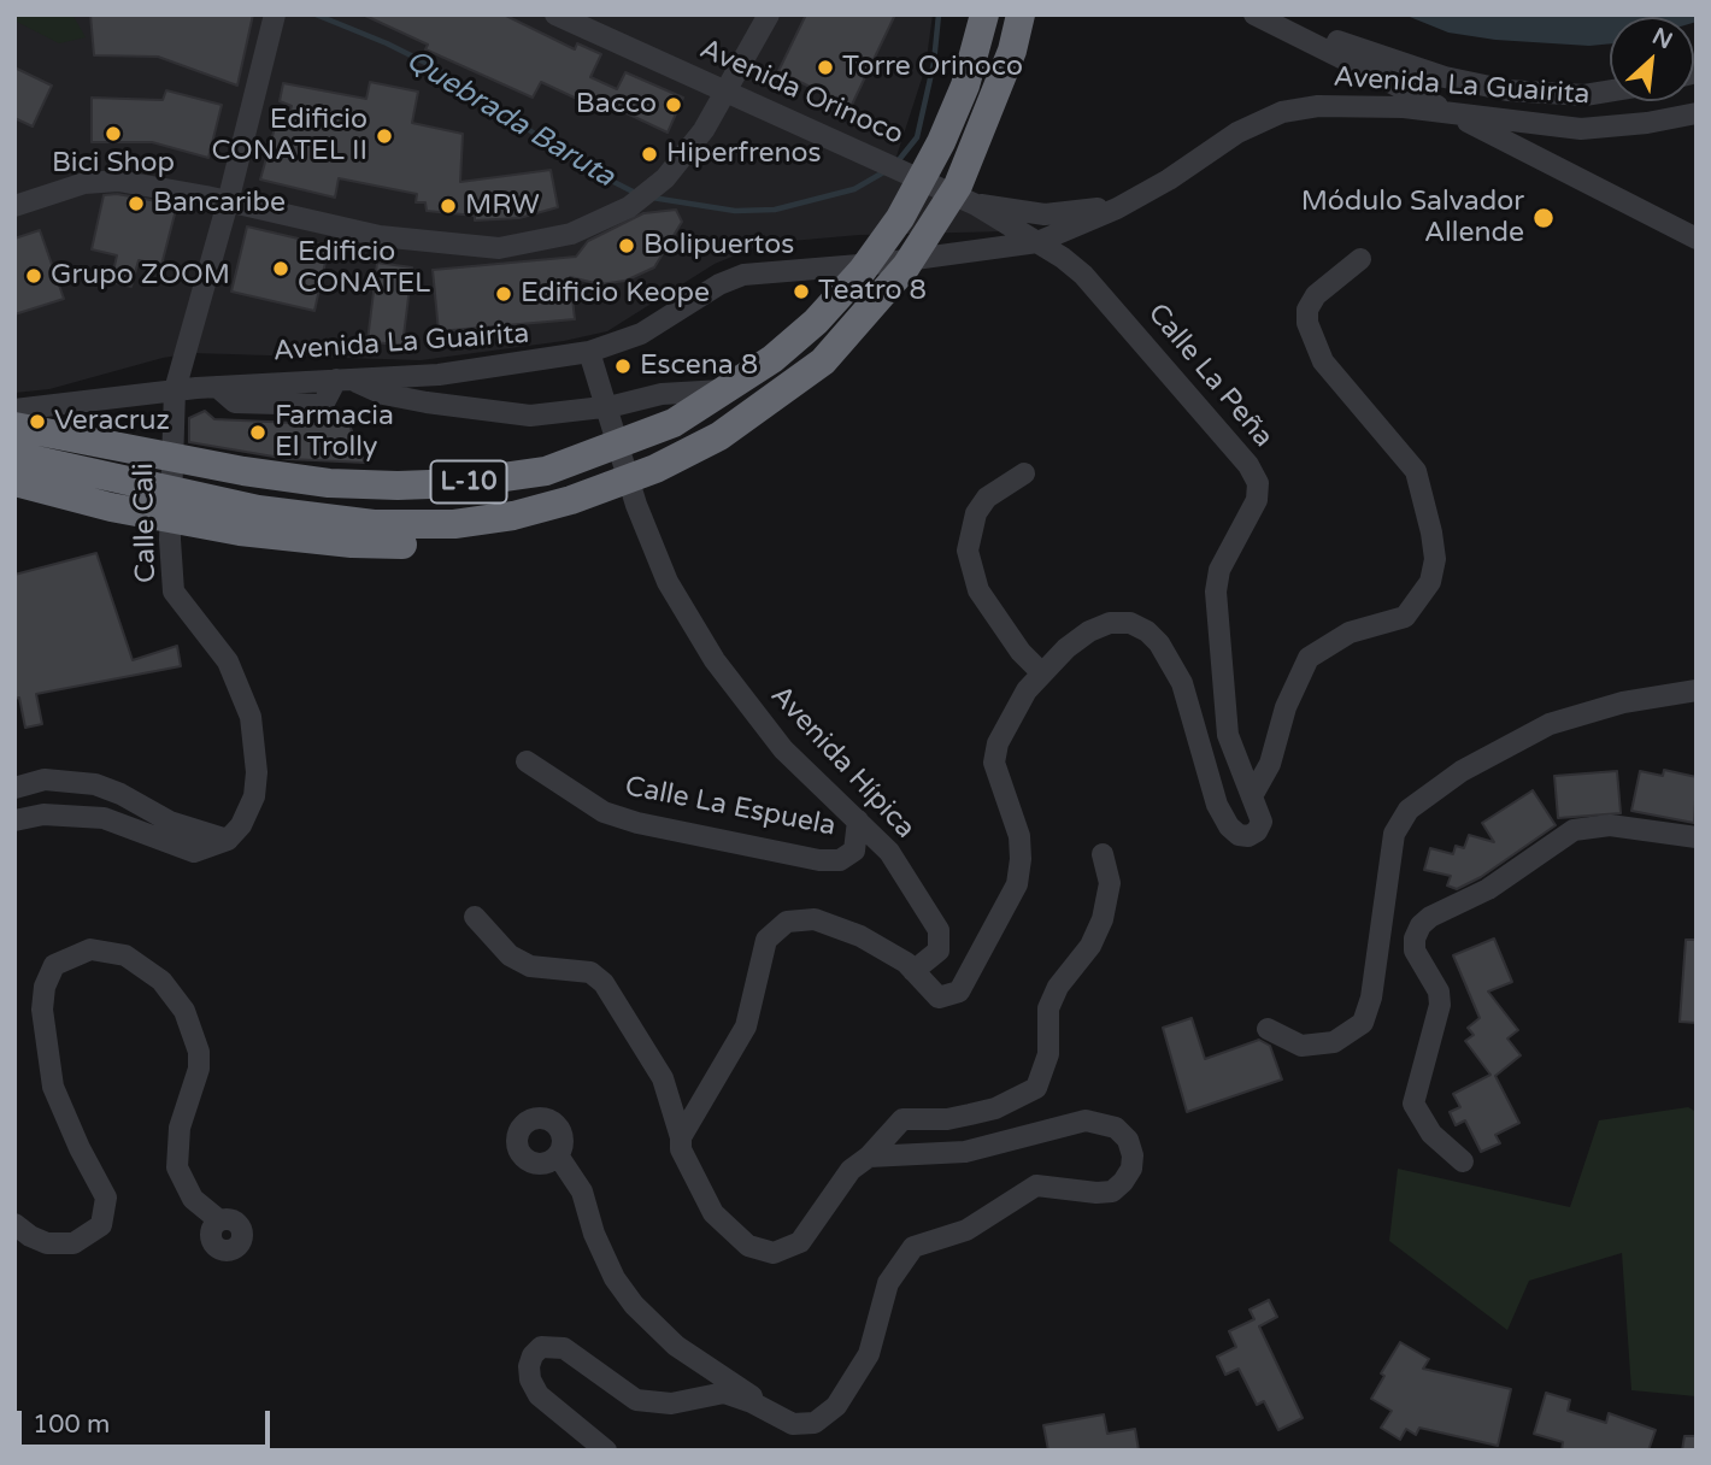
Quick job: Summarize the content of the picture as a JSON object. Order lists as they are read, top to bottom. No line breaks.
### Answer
{"streets":{"highway":["L-10"],"street":["Avenida La Guairita","Avenida Orinoco","Calle La Peña","Calle Cali","Avenida Hípica","Calle La Espuela"]},"crossings":[["Avenida La Guairita","Calle La Peña"],["Avenida La Guairita","Calle Cali"],["Avenida La Guairita","Avenida Hípica"],["Avenida Orinoco","Calle La Peña"],["Avenida Hípica","Calle La Espuela"]],"water":["Quebrada Baruta"],"places":["Torre Orinoco","Bacco","Bici Shop","Edificio CONATEL II","Hiperfrenos","Bancaribe","MRW","Módulo Salvador Allende","Bolipuertos","Edificio CONATEL","Grupo ZOOM","Teatro 8","Edificio Keope","Escena 8","Veracruz","Farmacia El Trolly"],"scale_bar":"100 m","north":"top right"}
